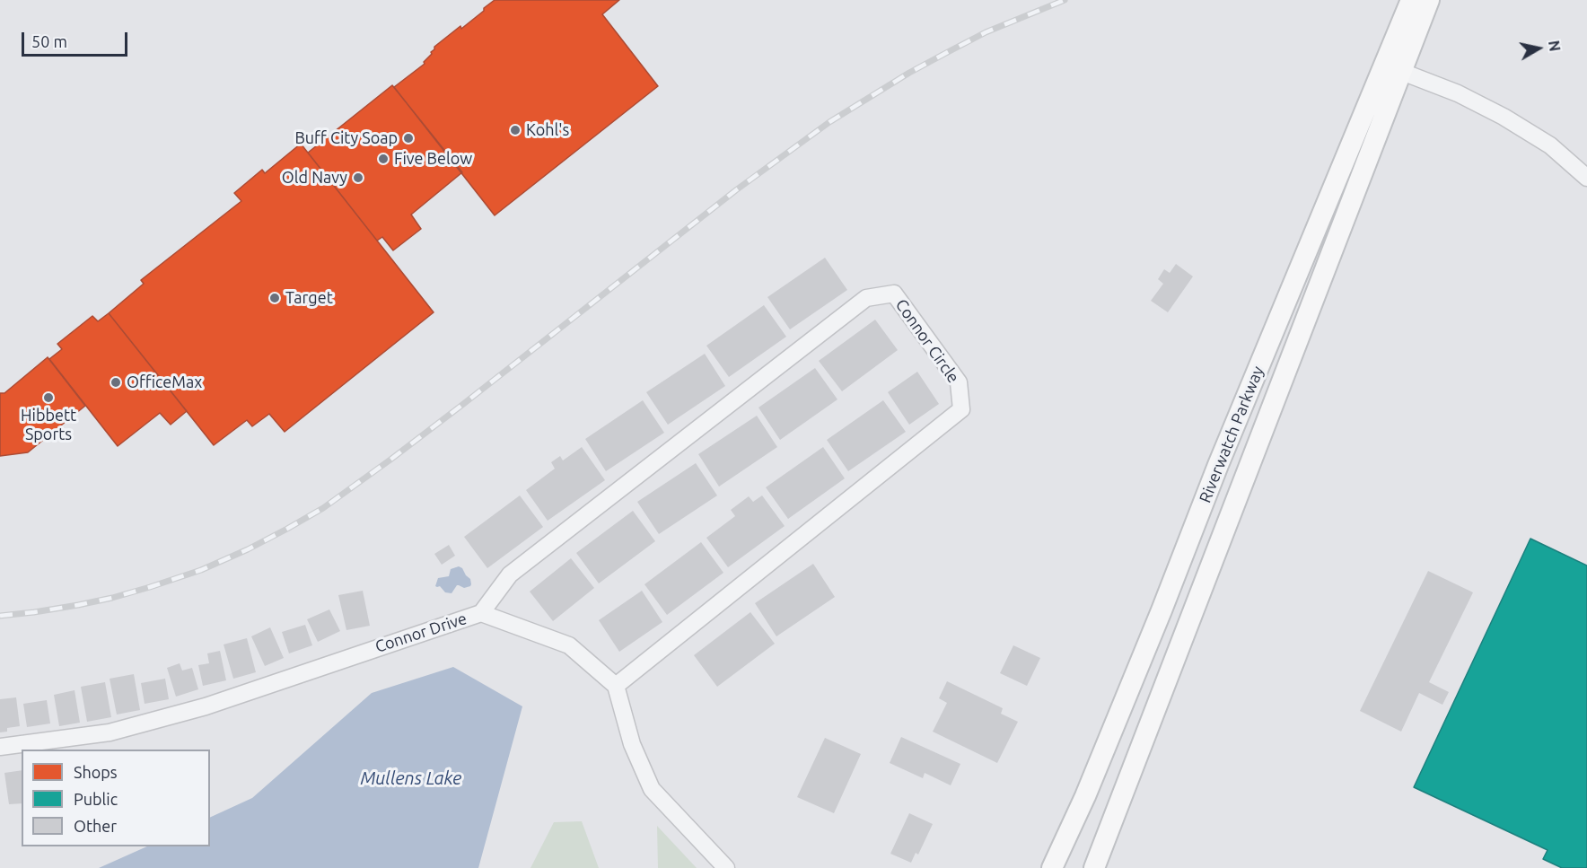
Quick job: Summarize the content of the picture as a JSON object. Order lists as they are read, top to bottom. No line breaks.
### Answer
{"streets":{"main road":["Riverwatch Parkway"],"street":["Connor Circle","Connor Drive"]},"crossings":[["Connor Circle","Connor Drive"]],"water":["Mullens Lake"],"places":["Kohl's","Buff City Soap","Five Below","Old Navy","Target","OfficeMax","Hibbett Sports"],"legend":["Shops","Public","Other"],"scale_bar":"50 m","north":"right"}
